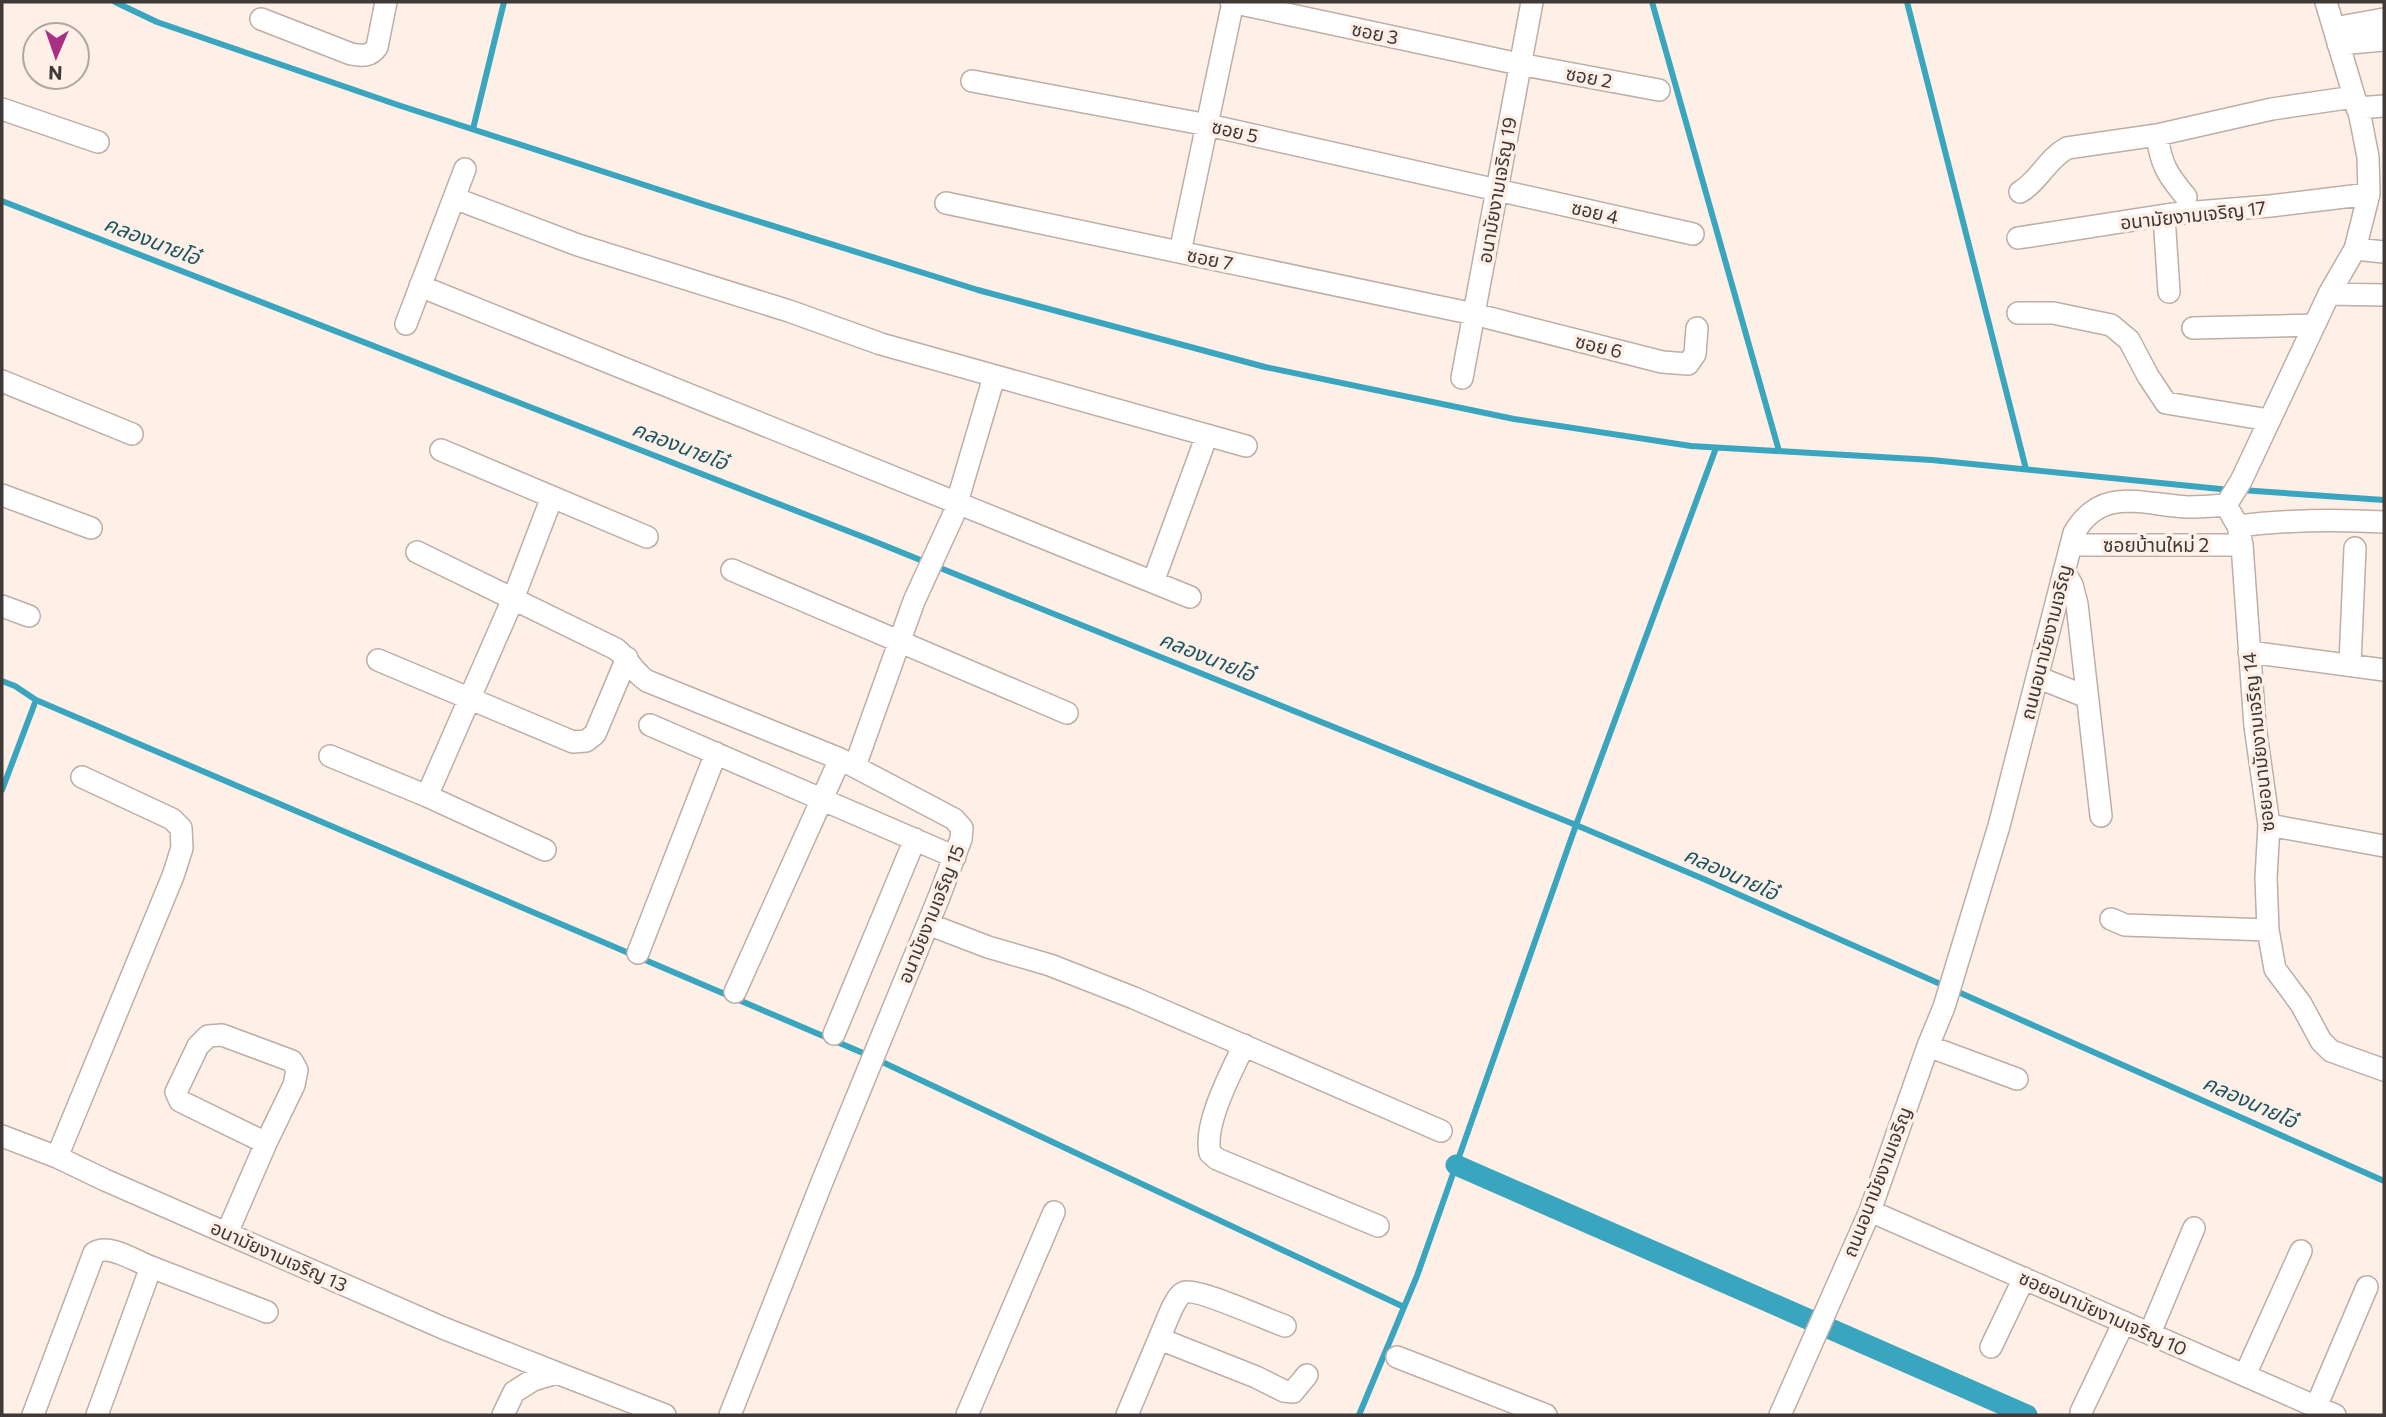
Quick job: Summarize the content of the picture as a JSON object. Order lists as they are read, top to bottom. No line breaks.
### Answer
{"streets":{"street":["ซอย 3","ซอย 2","ซอย 5","อนามัยงามเจริญ 19","ซอย 4","อนามัยงามเจริญ 17","ซอย 7","ซอย 6","ซอยบ้านใหม่ 2","ถนนอนามัยงามเจริญ","ซอยอนามัยงามเจริญ 14","อนามัยงามเจริญ 15","อนามัยงามเจริญ 13","ซอยอนามัยงามเจริญ 10"]},"crossings":[["ซอย 3","ซอย 2"],["ซอย 3","อนามัยงามเจริญ 19"],["ซอย 2","อนามัยงามเจริญ 19"],["ซอย 5","อนามัยงามเจริญ 19"],["ซอย 5","ซอย 4"],["อนามัยงามเจริญ 19","ซอย 4"],["อนามัยงามเจริญ 19","ซอย 7"],["อนามัยงามเจริญ 19","ซอย 6"],["ซอย 7","ซอย 6"],["ซอยบ้านใหม่ 2","ถนนอนามัยงามเจริญ"],["ซอยบ้านใหม่ 2","ซอยอนามัยงามเจริญ 14"],["ถนนอนามัยงามเจริญ","ซอยอนามัยงามเจริญ 14"],["ถนนอนามัยงามเจริญ","ซอยอนามัยงามเจริญ 10"]],"water":["คลองนายโอ๋"],"north":"bottom"}
